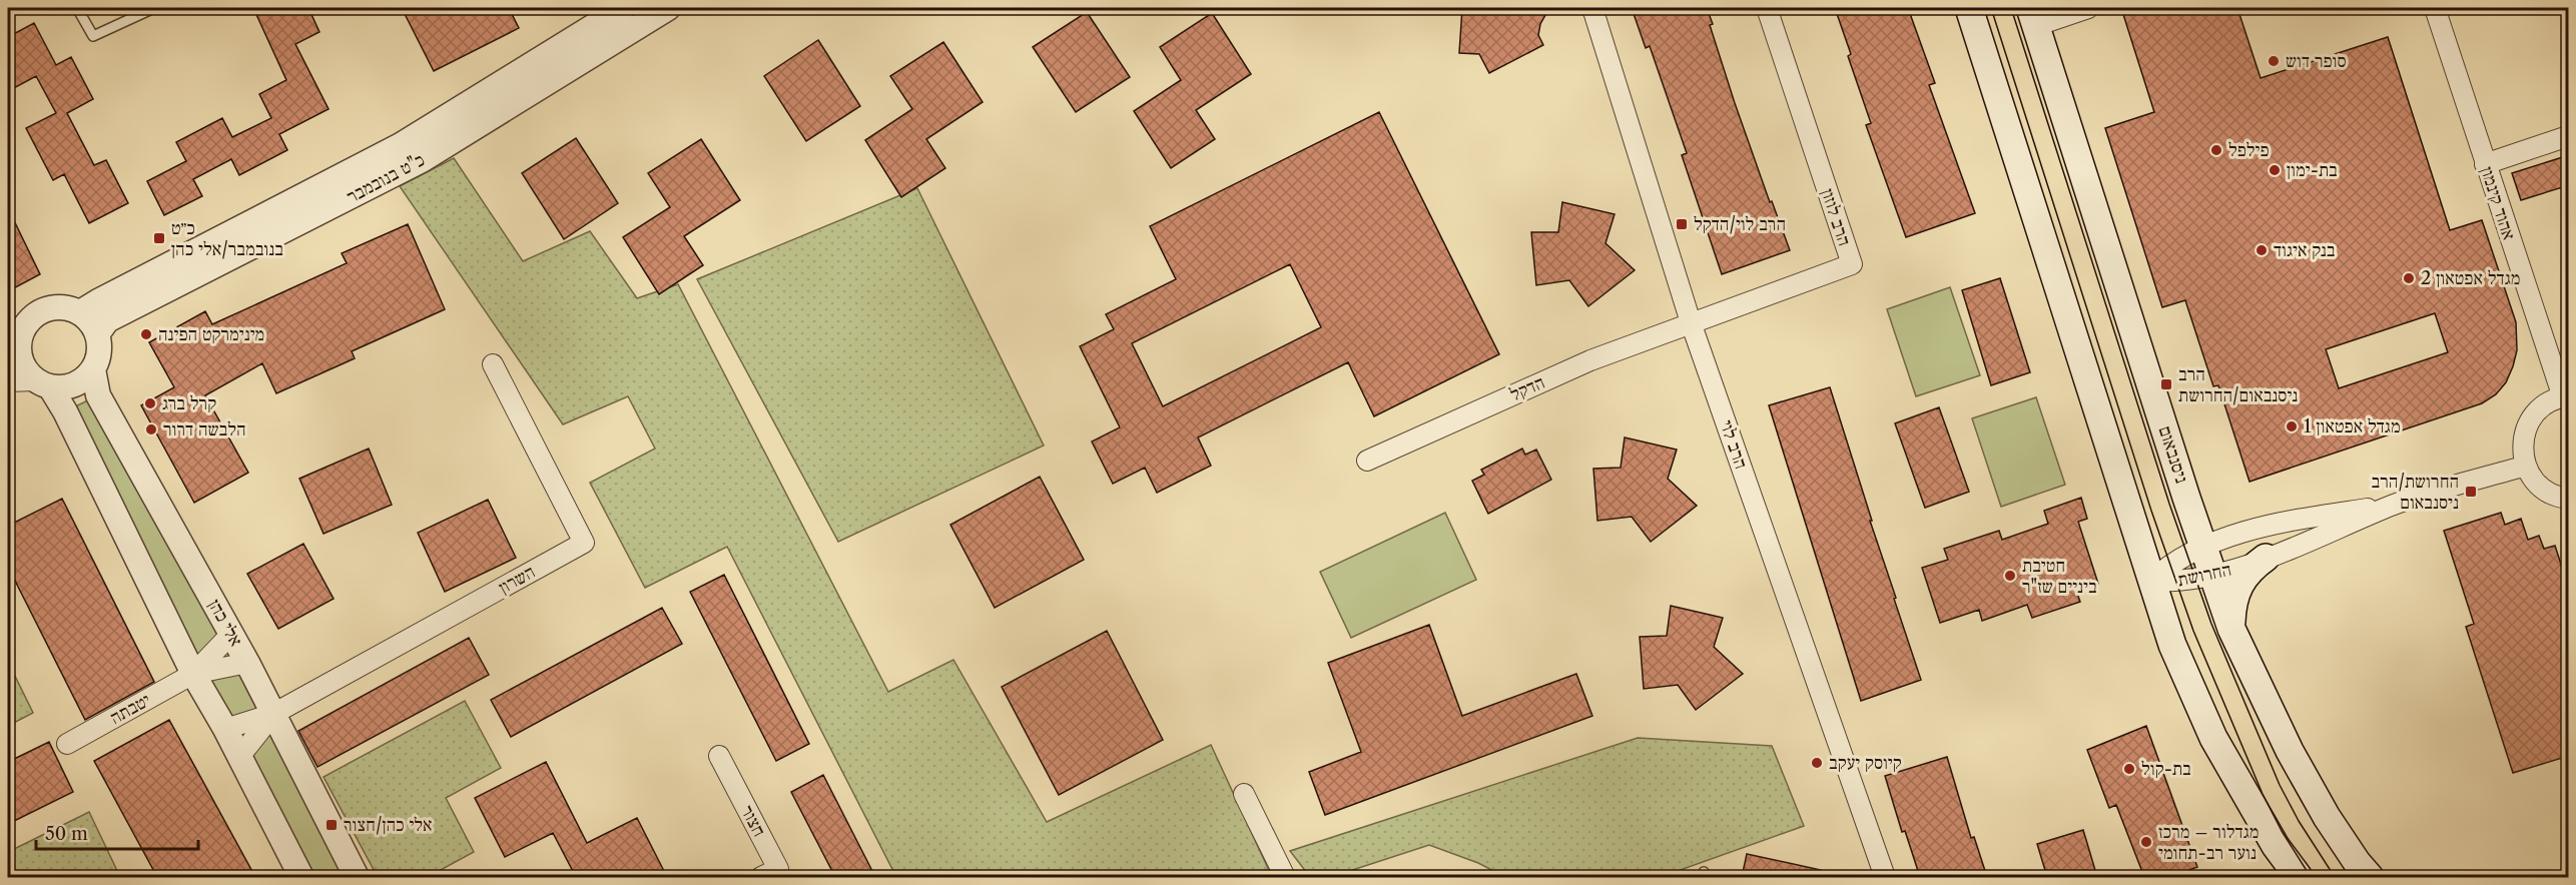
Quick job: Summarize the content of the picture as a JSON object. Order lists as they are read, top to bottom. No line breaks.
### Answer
{"streets":{"main road":["ניסנבאום"],"street":["כ\"ט בנובמבר","אהוד קינמון","הרב לוזון","הדקל","הרב לוי","החרושת","השרון","אלי כהן","יטבתה","חצור"]},"crossings":[["כ\"ט בנובמבר","אלי כהן"],["הרב לוזון","הדקל"],["הרב לוזון","הרב לוי"],["הדקל","הרב לוי"],["ניסנבאום","החרושת"],["השרון","אלי כהן"],["אלי כהן","יטבתה"]],"places":{"other":["סופר דוש","פילפל","בת-ימון","בנק איגוד","מגדל אפטאון 2","מינימרקט הפינה","קרל ברג","מגדל אפטאון 1","הלבשה דרור","חטיבת ביניים שז\"ר","קיוסק יעקב","בת-קול","מגדלור – מרכז נוער רב-תחומי"],"transit":["הרב לוי/הדקל","כ״ט בנובמבר/אלי כהן","הרב ניסנבאום/החרושת","החרושת/הרב ניסנבאום","אלי כהן/חצור"]},"scale_bar":"50 m"}
